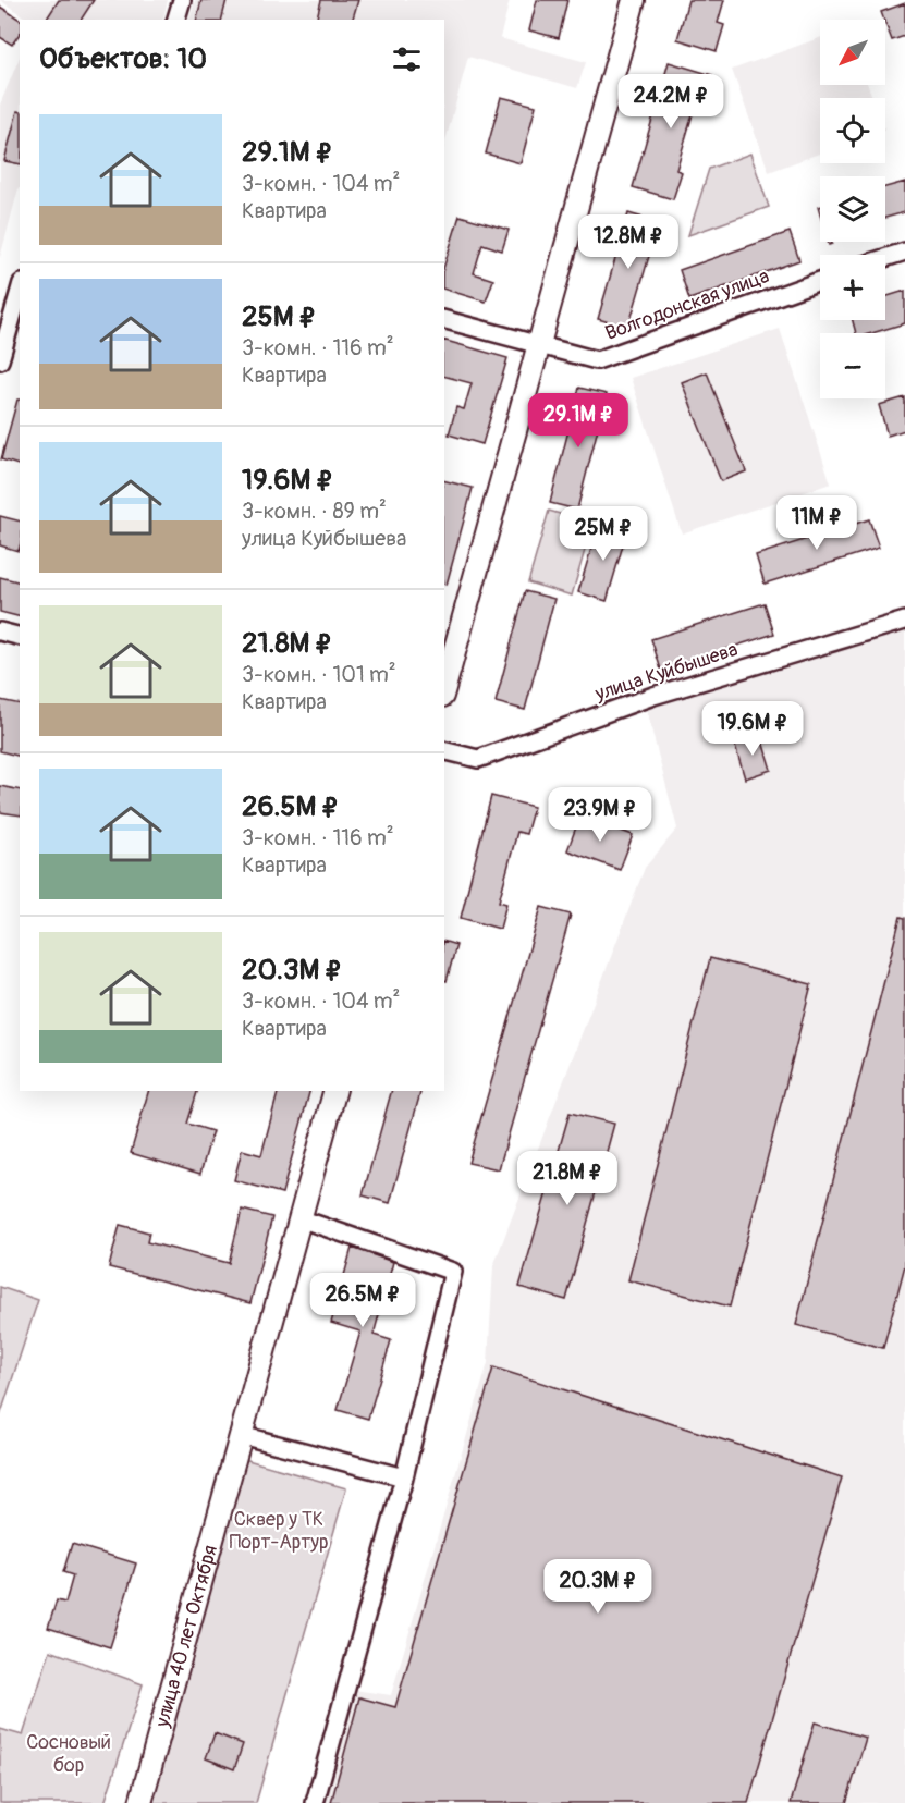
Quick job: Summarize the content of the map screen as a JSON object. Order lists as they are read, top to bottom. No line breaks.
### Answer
{"streets":{"main road":["улица 40 лет Октября"],"street":["Волгодонская улица","улица Куйбышева"]},"parks":["Сквер у ТК Порт-Артур","Сосновый бор"],"north":"bottom left","page":{"map_buttons":["+","−"],"heading":"Объектов: 10","price":["24.2M ₽","12.8M ₽","29.1M ₽","11M ₽","25M ₽","19.6M ₽","23.9M ₽","21.8M ₽","26.5M ₽","20.3M ₽"],"list":[{"name":"29.1M ₽","note":"3-комн. · 104 m² · Квартира"},{"name":"25M ₽","note":"3-комн. · 116 m² · Квартира"},{"name":"19.6M ₽","note":"3-комн. · 89 m² · улица Куйбышева"},{"name":"21.8M ₽","note":"3-комн. · 101 m² · Квартира"},{"name":"26.5M ₽","note":"3-комн. · 116 m² · Квартира"},{"name":"20.3M ₽","note":"3-комн. · 104 m² · Квартира"}]}}
